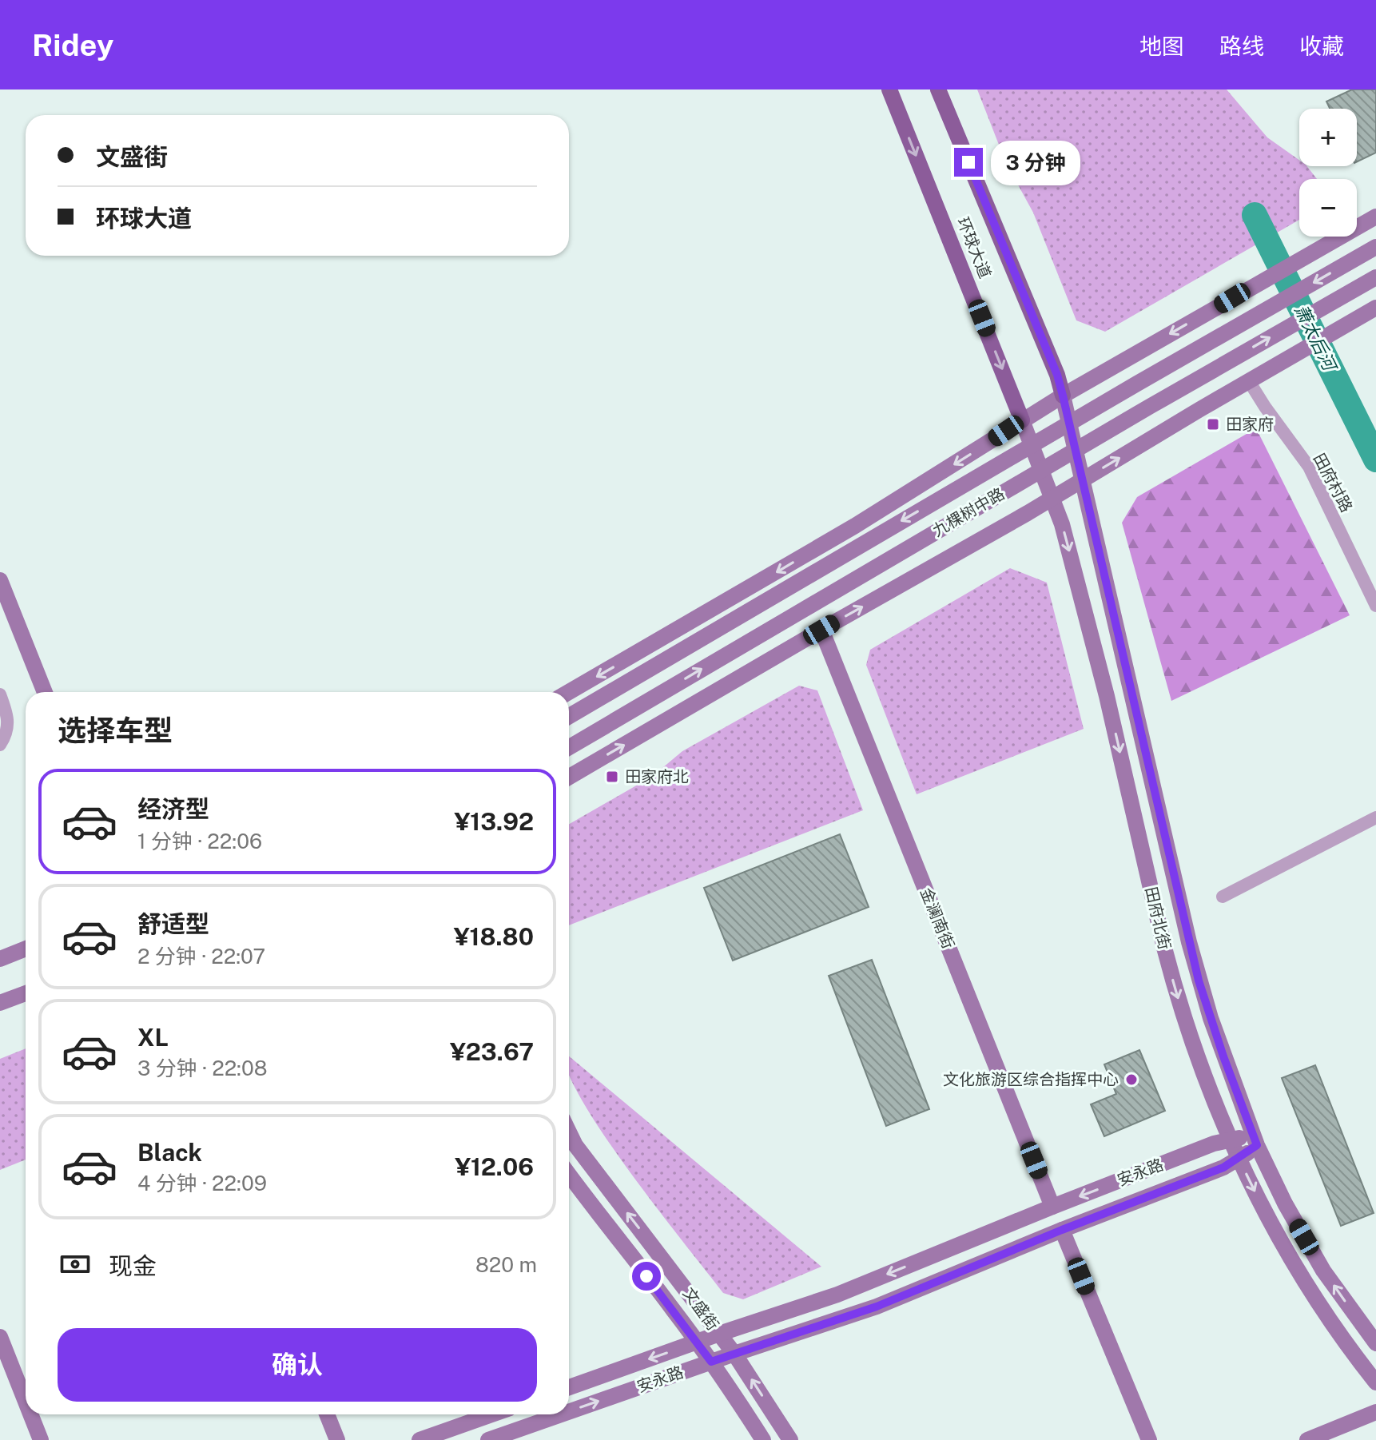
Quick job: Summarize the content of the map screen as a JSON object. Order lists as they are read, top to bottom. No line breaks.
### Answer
{"streets":{"main road":["环球大道","九棵树中路","金澜南街","田府北街","安永路","文盛街"],"street":["田府村路"]},"crossings":[["环球大道","田府北街"],["金澜南街","安永路"],["田府北街","安永路"],["安永路","文盛街"]],"water":["萧太后河"],"places":{"transit":["田家府","田家府北"],"other":["文化旅游区综合指挥中心"]},"page":{"header":"Ridey","nav":["地图","路线","收藏"],"map_buttons":["+","−"],"banner":["文盛街","环球大道"],"bubble":"3 分钟","heading":"选择车型","list":[{"name":"经济型","note":"1 分钟 · 22:06","value":"¥13.92"},{"name":"舒适型","note":"2 分钟 · 22:07","value":"¥18.80"},{"name":"XL","note":"3 分钟 · 22:08","value":"¥23.67"},{"name":"Black","note":"4 分钟 · 22:09","value":"¥12.06"}],"pay":["现金","820 m"],"buttons":"确认"}}
